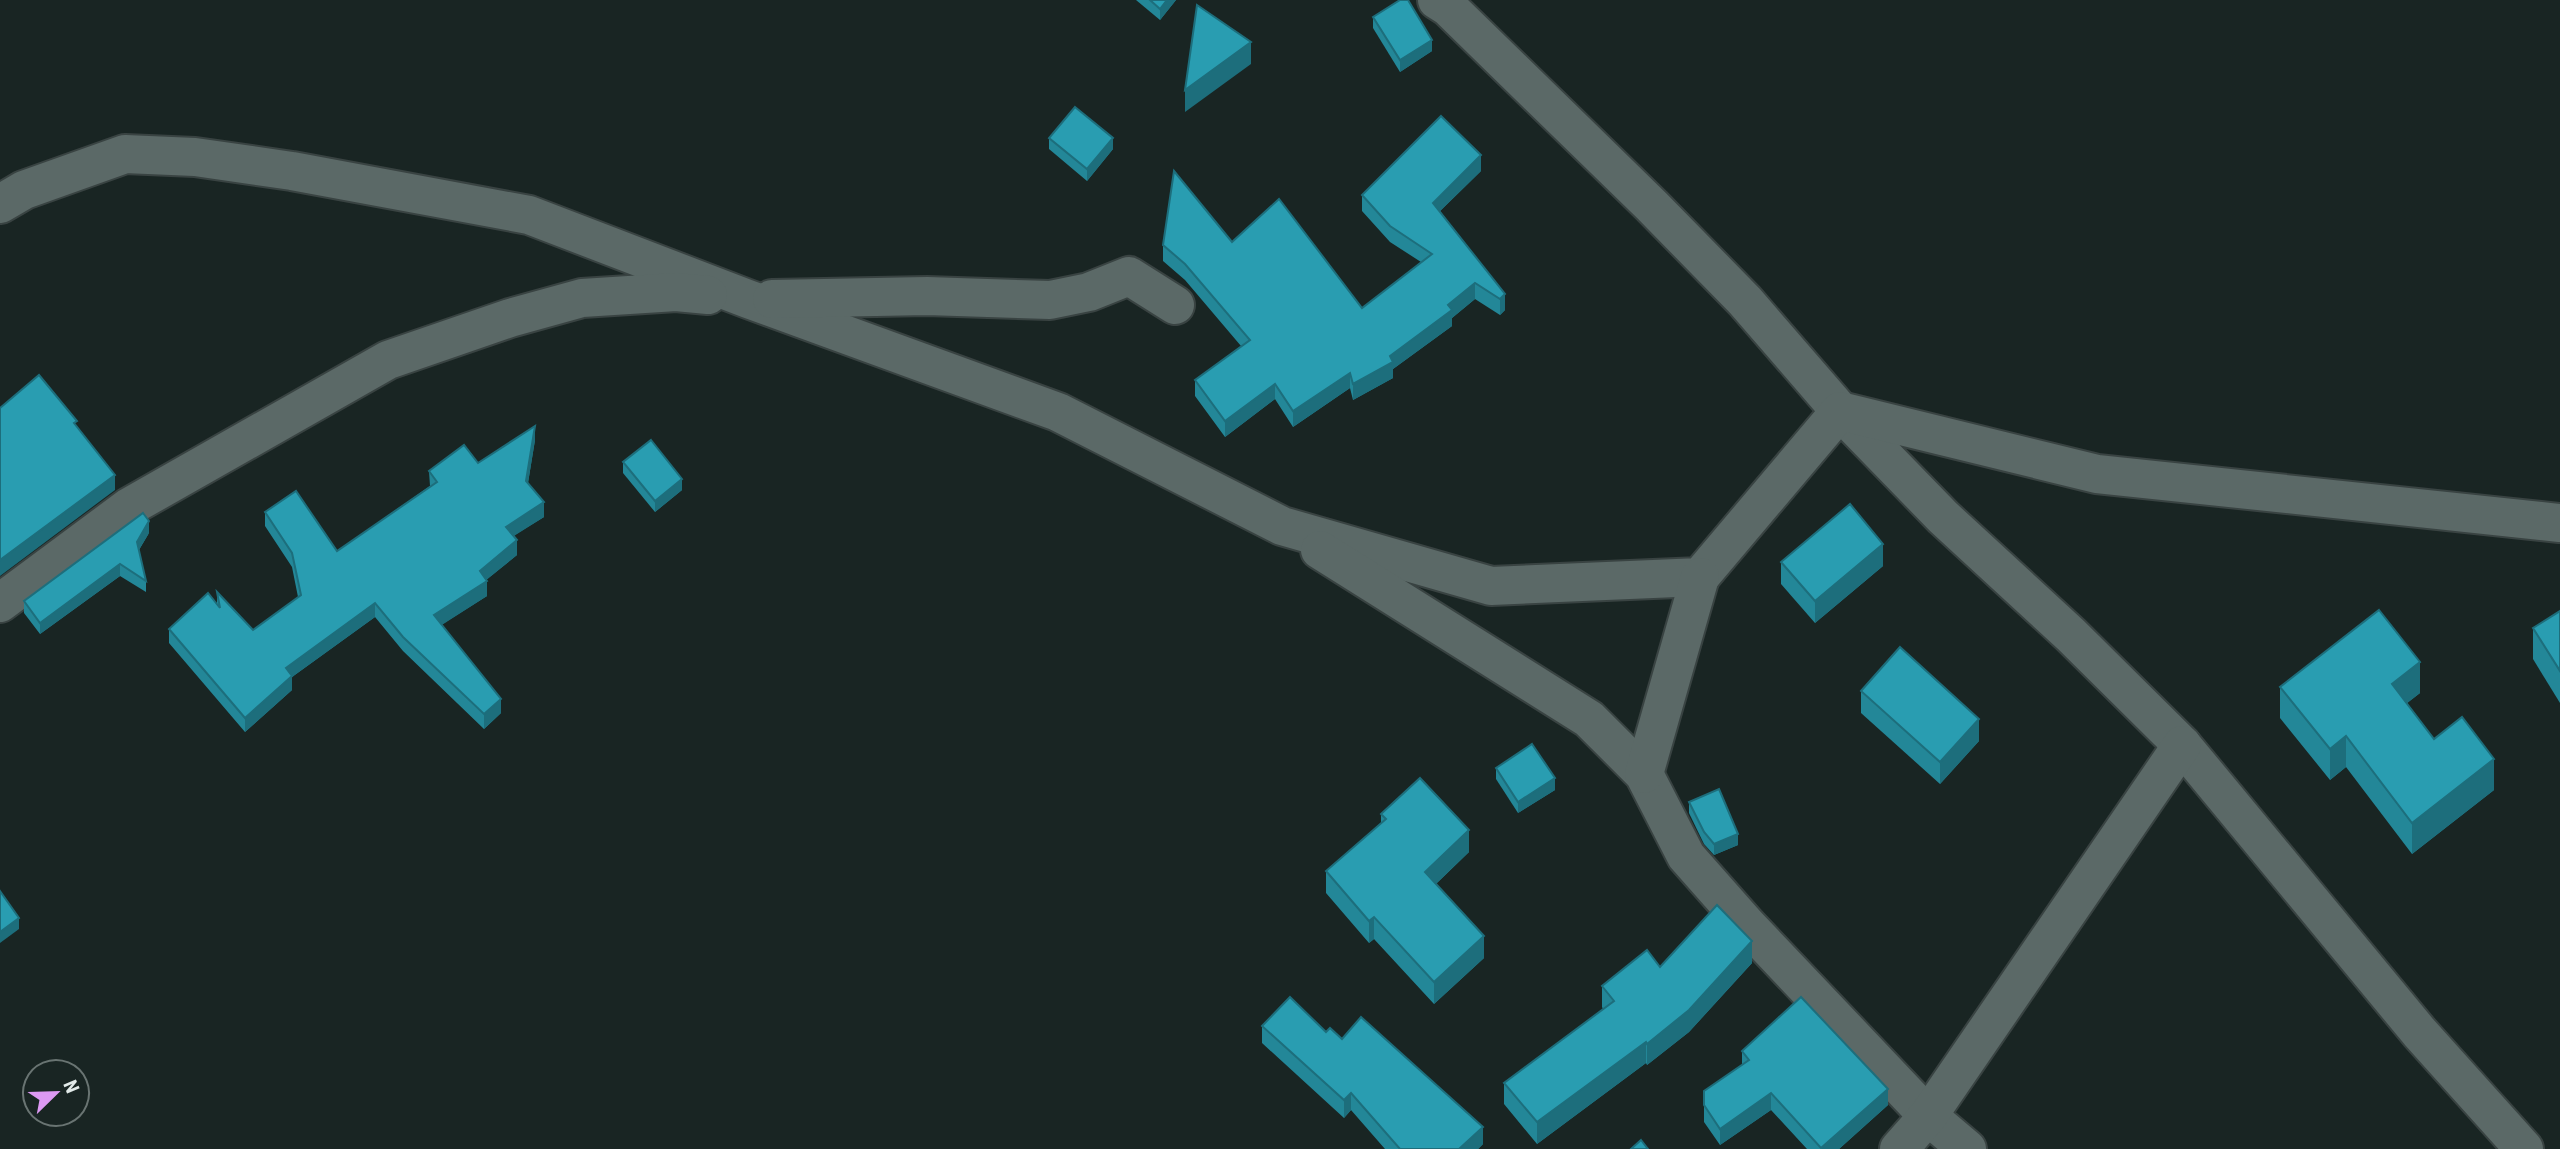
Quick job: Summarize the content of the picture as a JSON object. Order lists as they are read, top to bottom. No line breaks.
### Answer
{"north":"top right"}
